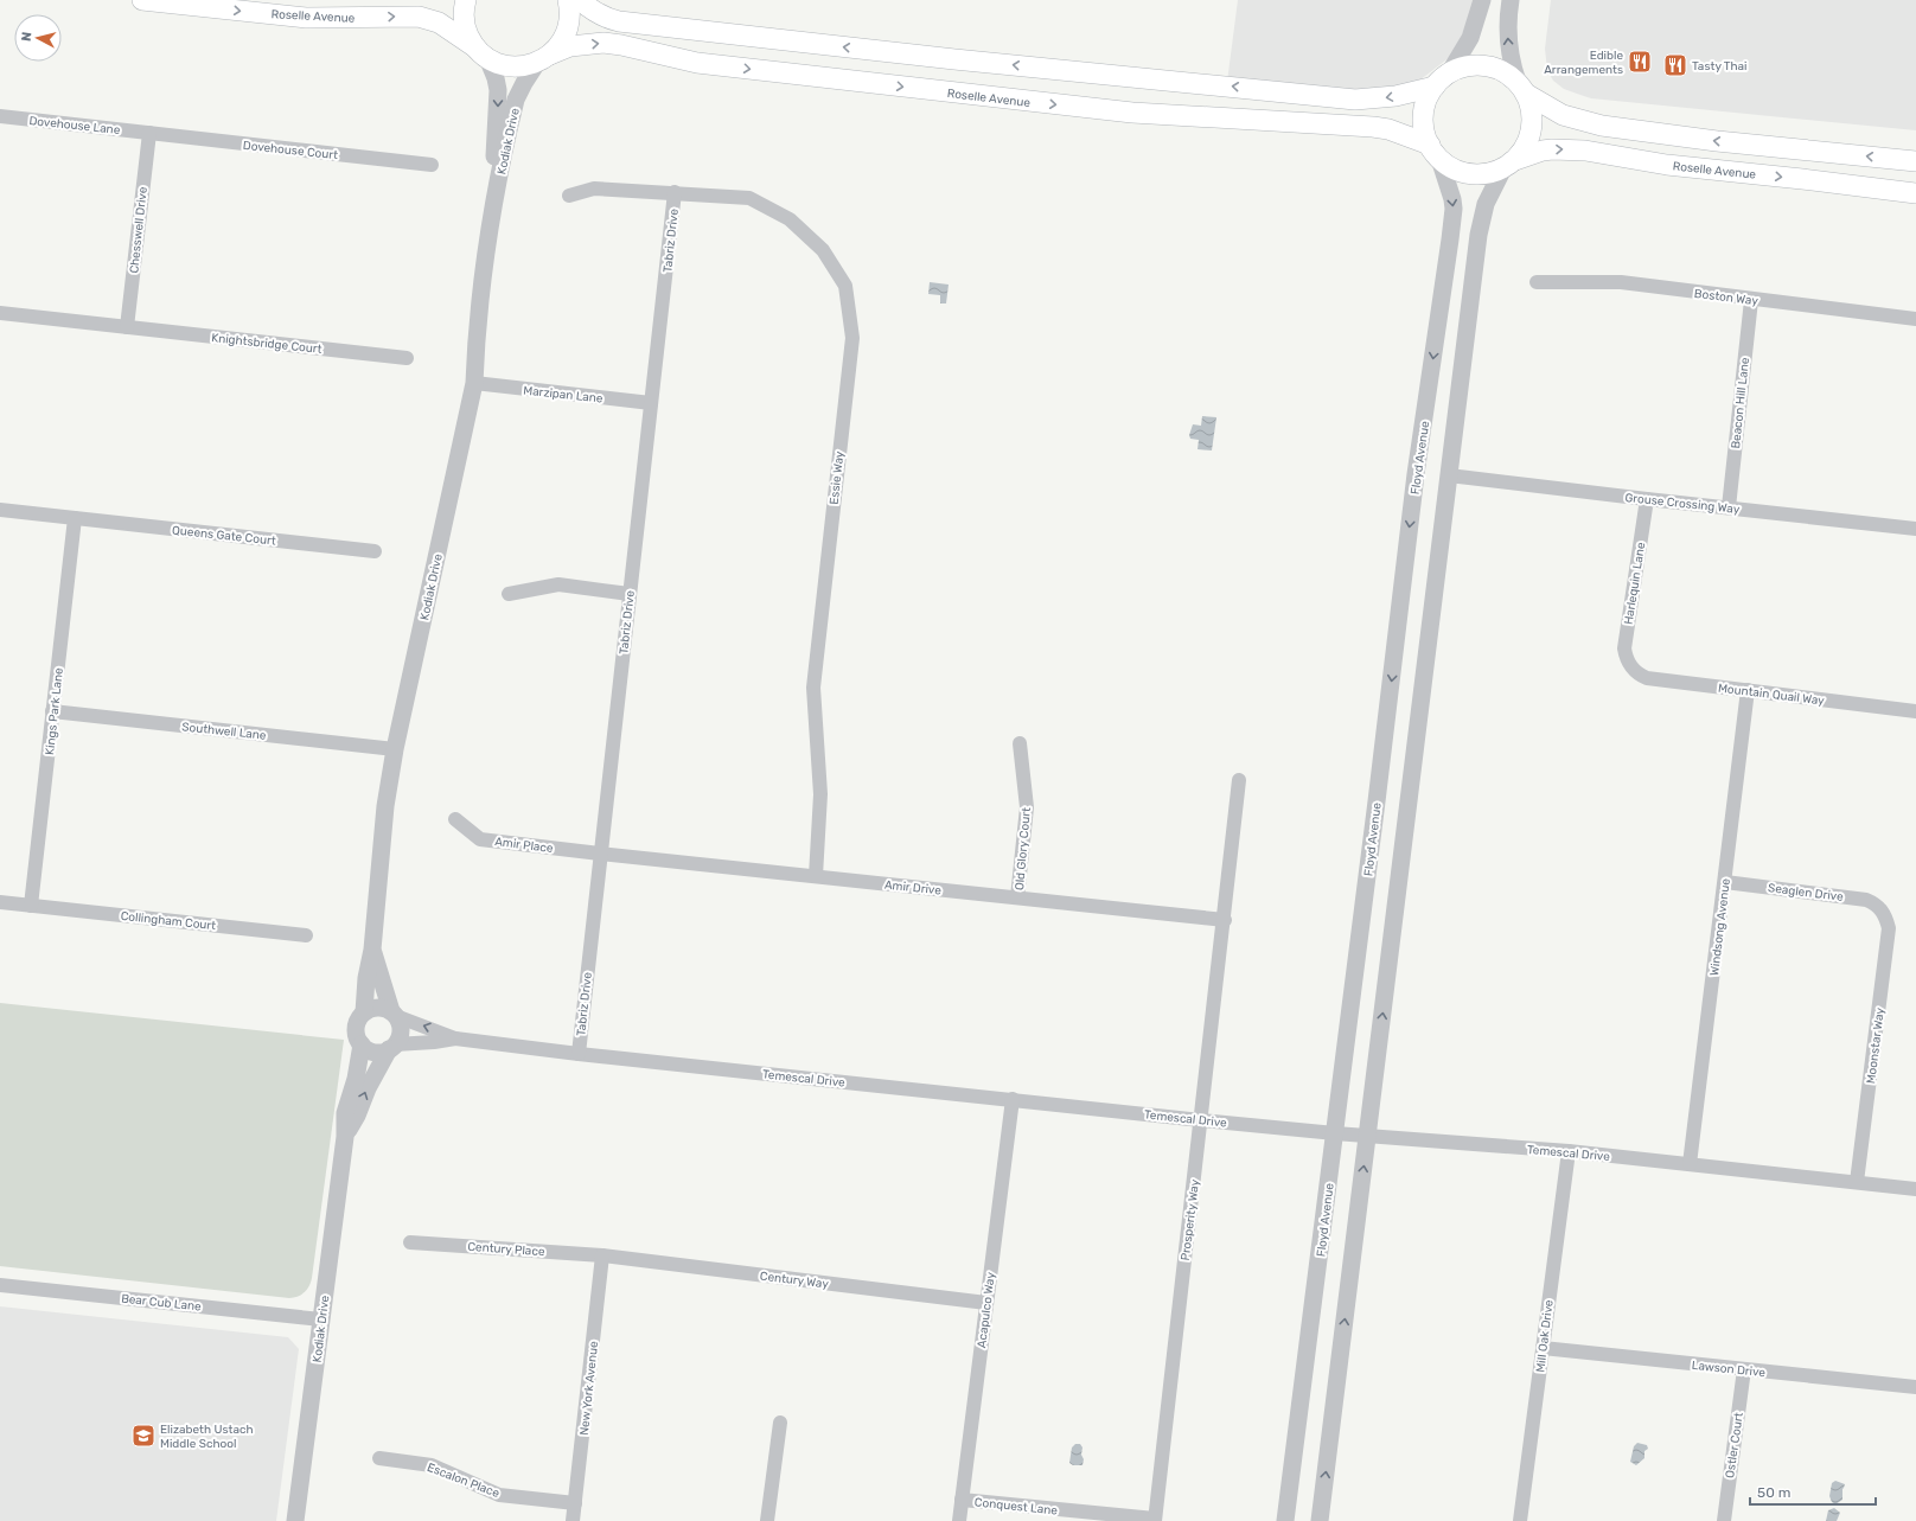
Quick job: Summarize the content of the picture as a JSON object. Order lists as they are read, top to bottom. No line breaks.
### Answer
{"streets":{"main road":["Roselle Avenue"],"street":["Dovehouse Lane","Kodiak Drive","Dovehouse Court","Chesswell Drive","Tabriz Drive","Boston Way","Knightsbridge Court","Marzipan Lane","Beacon Hill Lane","Floyd Avenue","Essie Way","Grouse Crossing Way","Queens Gate Court","Harlequin Lane","Mountain Quail Way","Kings Park Lane","Southwell Lane","Amir Place","Old Glory Court","Amir Drive","Seaglen Drive","Collingham Court","Windsong Avenue","Moonstar Way","Temescal Drive","Prosperity Way","Century Place","Century Way","Bear Cub Lane","Acapulco Way","Mill Oak Drive","Lawson Drive","New York Avenue","Ostler Court","Escalon Place","Conquest Lane"]},"crossings":[["Roselle Avenue","Kodiak Drive"],["Roselle Avenue","Floyd Avenue"],["Dovehouse Lane","Dovehouse Court"],["Dovehouse Lane","Chesswell Drive"],["Kodiak Drive","Marzipan Lane"],["Kodiak Drive","Southwell Lane"],["Kodiak Drive","Temescal Drive"],["Kodiak Drive","Bear Cub Lane"],["Dovehouse Court","Chesswell Drive"],["Chesswell Drive","Knightsbridge Court"],["Tabriz Drive","Marzipan Lane"],["Tabriz Drive","Essie Way"],["Tabriz Drive","Amir Place"],["Tabriz Drive","Amir Drive"],["Tabriz Drive","Temescal Drive"],["Boston Way","Beacon Hill Lane"],["Beacon Hill Lane","Grouse Crossing Way"],["Floyd Avenue","Temescal Drive"],["Essie Way","Amir Drive"],["Grouse Crossing Way","Harlequin Lane"],["Queens Gate Court","Kings Park Lane"],["Harlequin Lane","Mountain Quail Way"],["Mountain Quail Way","Windsong Avenue"],["Kings Park Lane","Southwell Lane"],["Kings Park Lane","Collingham Court"],["Amir Place","Amir Drive"],["Old Glory Court","Amir Drive"],["Amir Drive","Prosperity Way"],["Seaglen Drive","Windsong Avenue"],["Seaglen Drive","Moonstar Way"],["Windsong Avenue","Temescal Drive"],["Moonstar Way","Temescal Drive"],["Temescal Drive","Prosperity Way"],["Temescal Drive","Acapulco Way"],["Temescal Drive","Mill Oak Drive"],["Prosperity Way","Conquest Lane"],["Century Place","Century Way"],["Century Place","New York Avenue"],["Century Way","Acapulco Way"],["Century Way","New York Avenue"],["Acapulco Way","Conquest Lane"],["Mill Oak Drive","Lawson Drive"],["Lawson Drive","Ostler Court"],["New York Avenue","Escalon Place"]],"places":{"restaurant":["Edible Arrangements","Tasty Thai"],"school or university":["Elizabeth Ustach Middle School"]},"scale_bar":"50 m","north":"left"}
